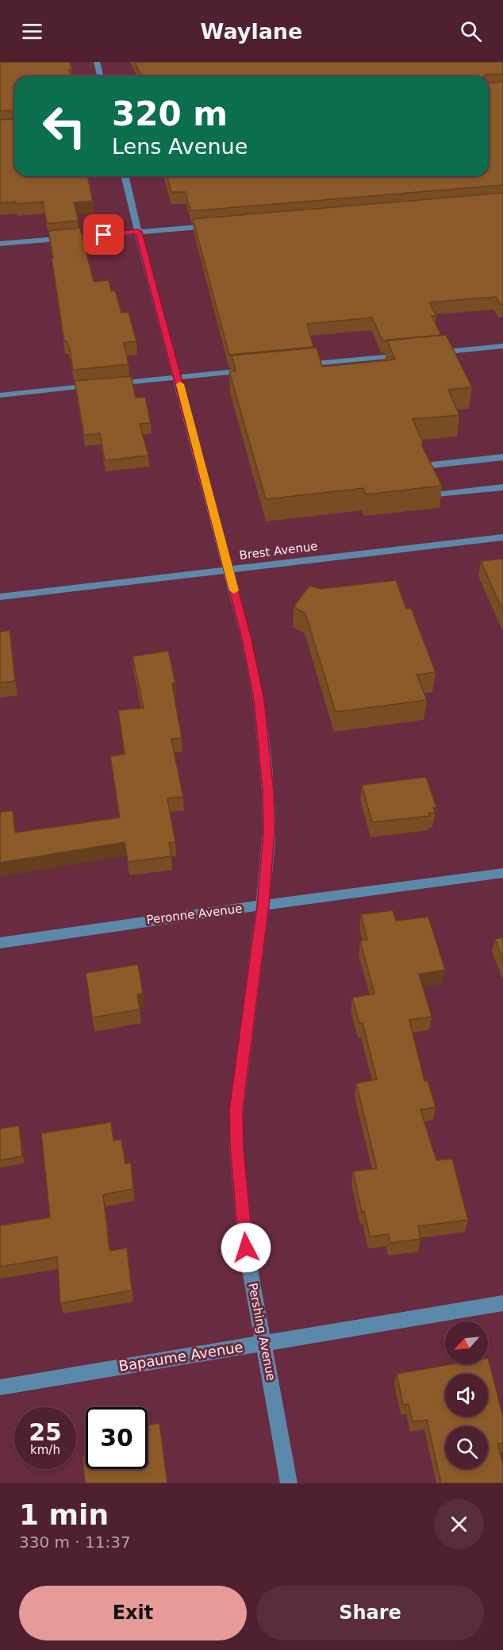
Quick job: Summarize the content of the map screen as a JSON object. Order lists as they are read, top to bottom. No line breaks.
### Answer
{"streets":{"street":["Brest Avenue","Peronne Avenue","Pershing Avenue","Bapaume Avenue"]},"crossings":[["Brest Avenue","Pershing Avenue"],["Peronne Avenue","Pershing Avenue"],["Pershing Avenue","Bapaume Avenue"]],"north":"bottom left","page":{"header":"Waylane","turn":["320 m","Lens Avenue"],"speed":"25 km/h","limit":"30","heading":["1 min","330 m · 11:37"],"buttons":["Exit","Share"]}}
